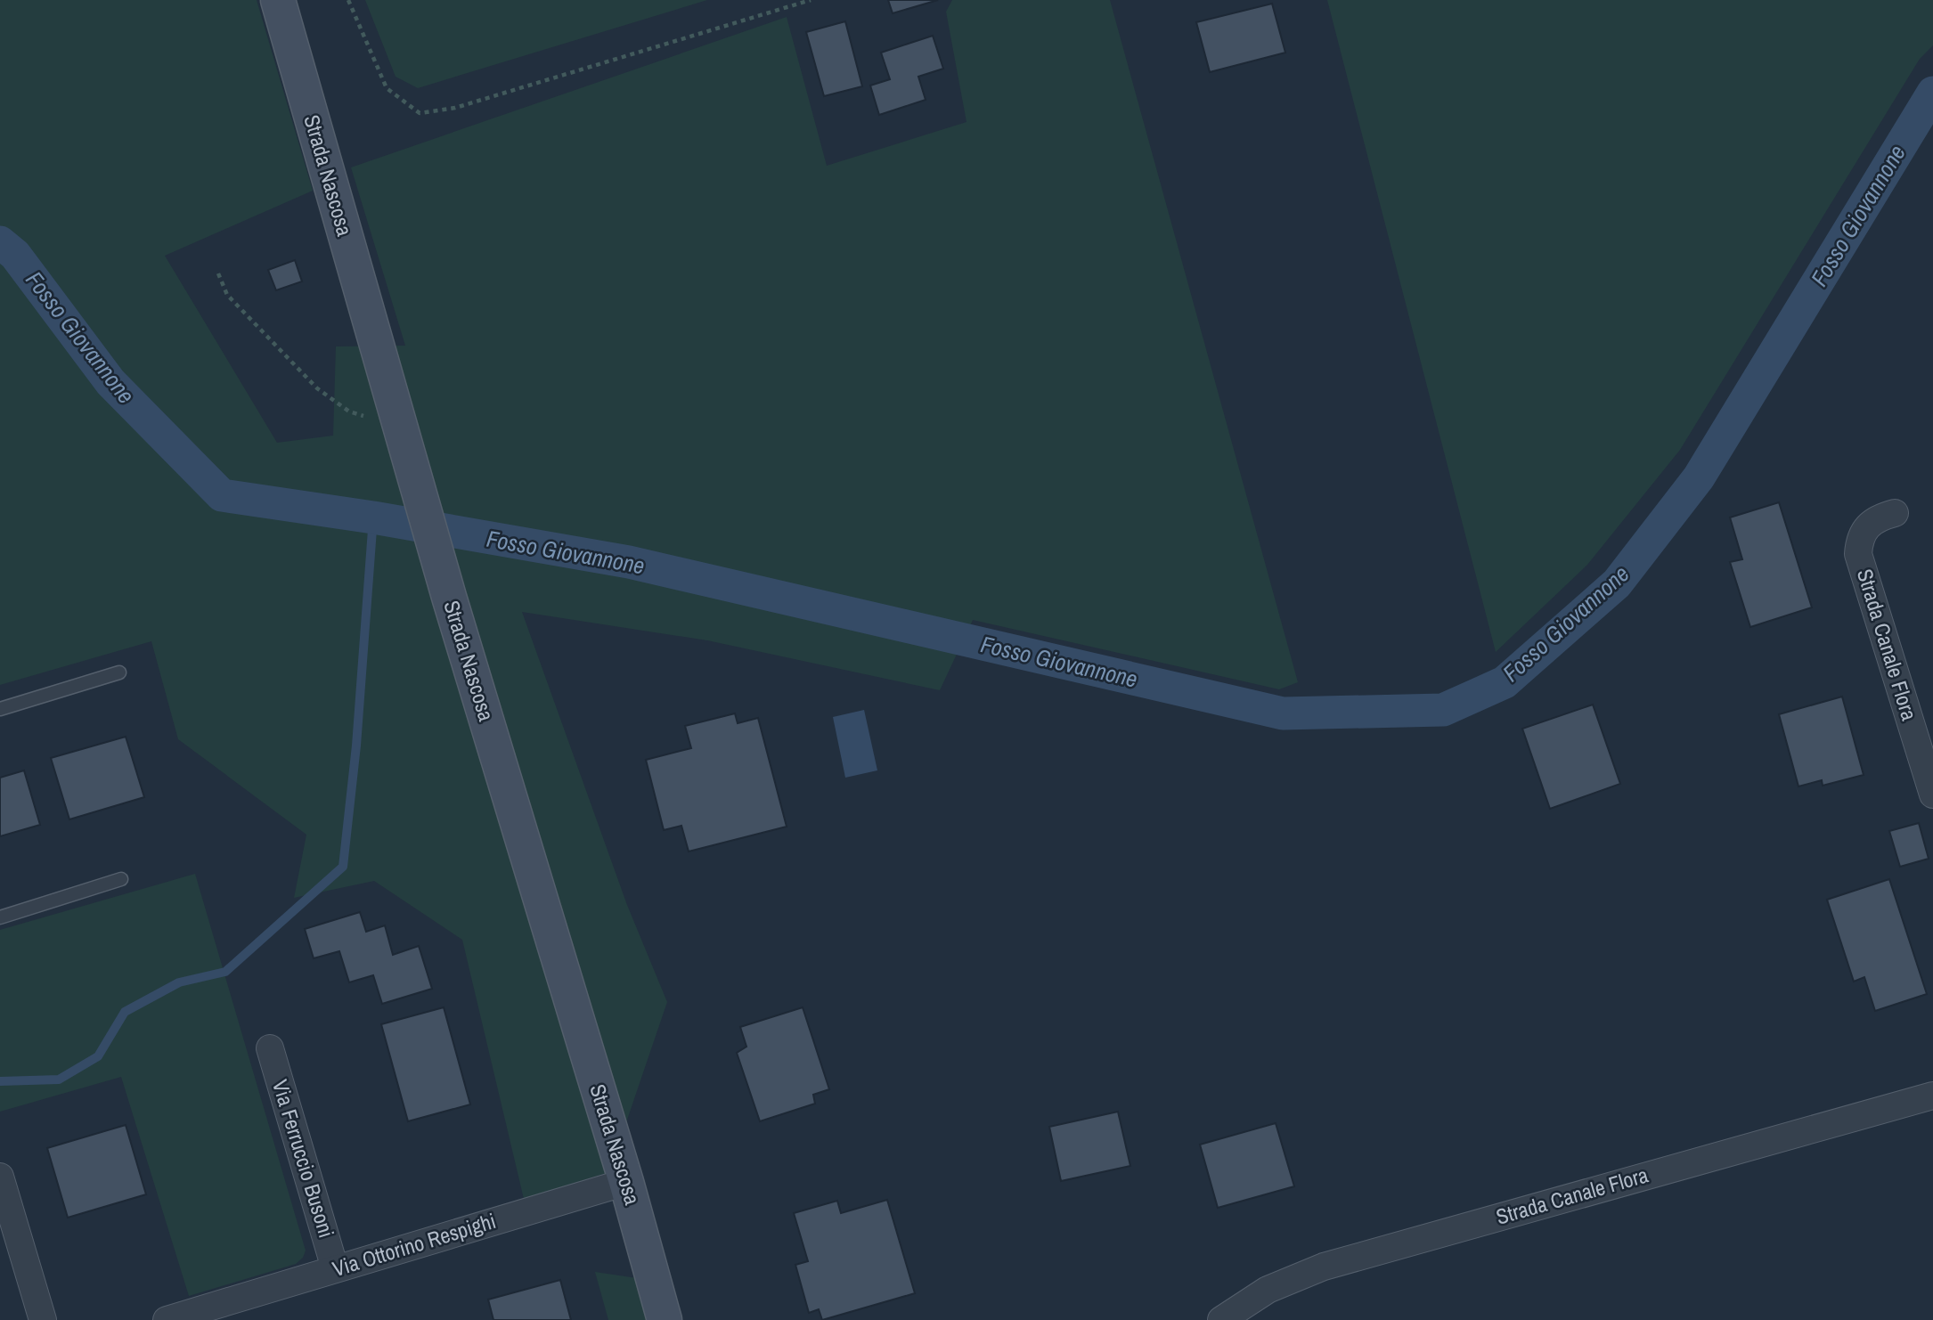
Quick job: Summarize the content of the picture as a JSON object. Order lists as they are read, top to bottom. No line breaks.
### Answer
{"streets":{"street":["Strada Nascosa","Strada Canale Flora","Via Ferruccio Busoni","Via Ottorino Respighi"]},"crossings":[["Strada Nascosa","Via Ottorino Respighi"],["Via Ferruccio Busoni","Via Ottorino Respighi"]],"water":["Fosso Giovannone"]}
